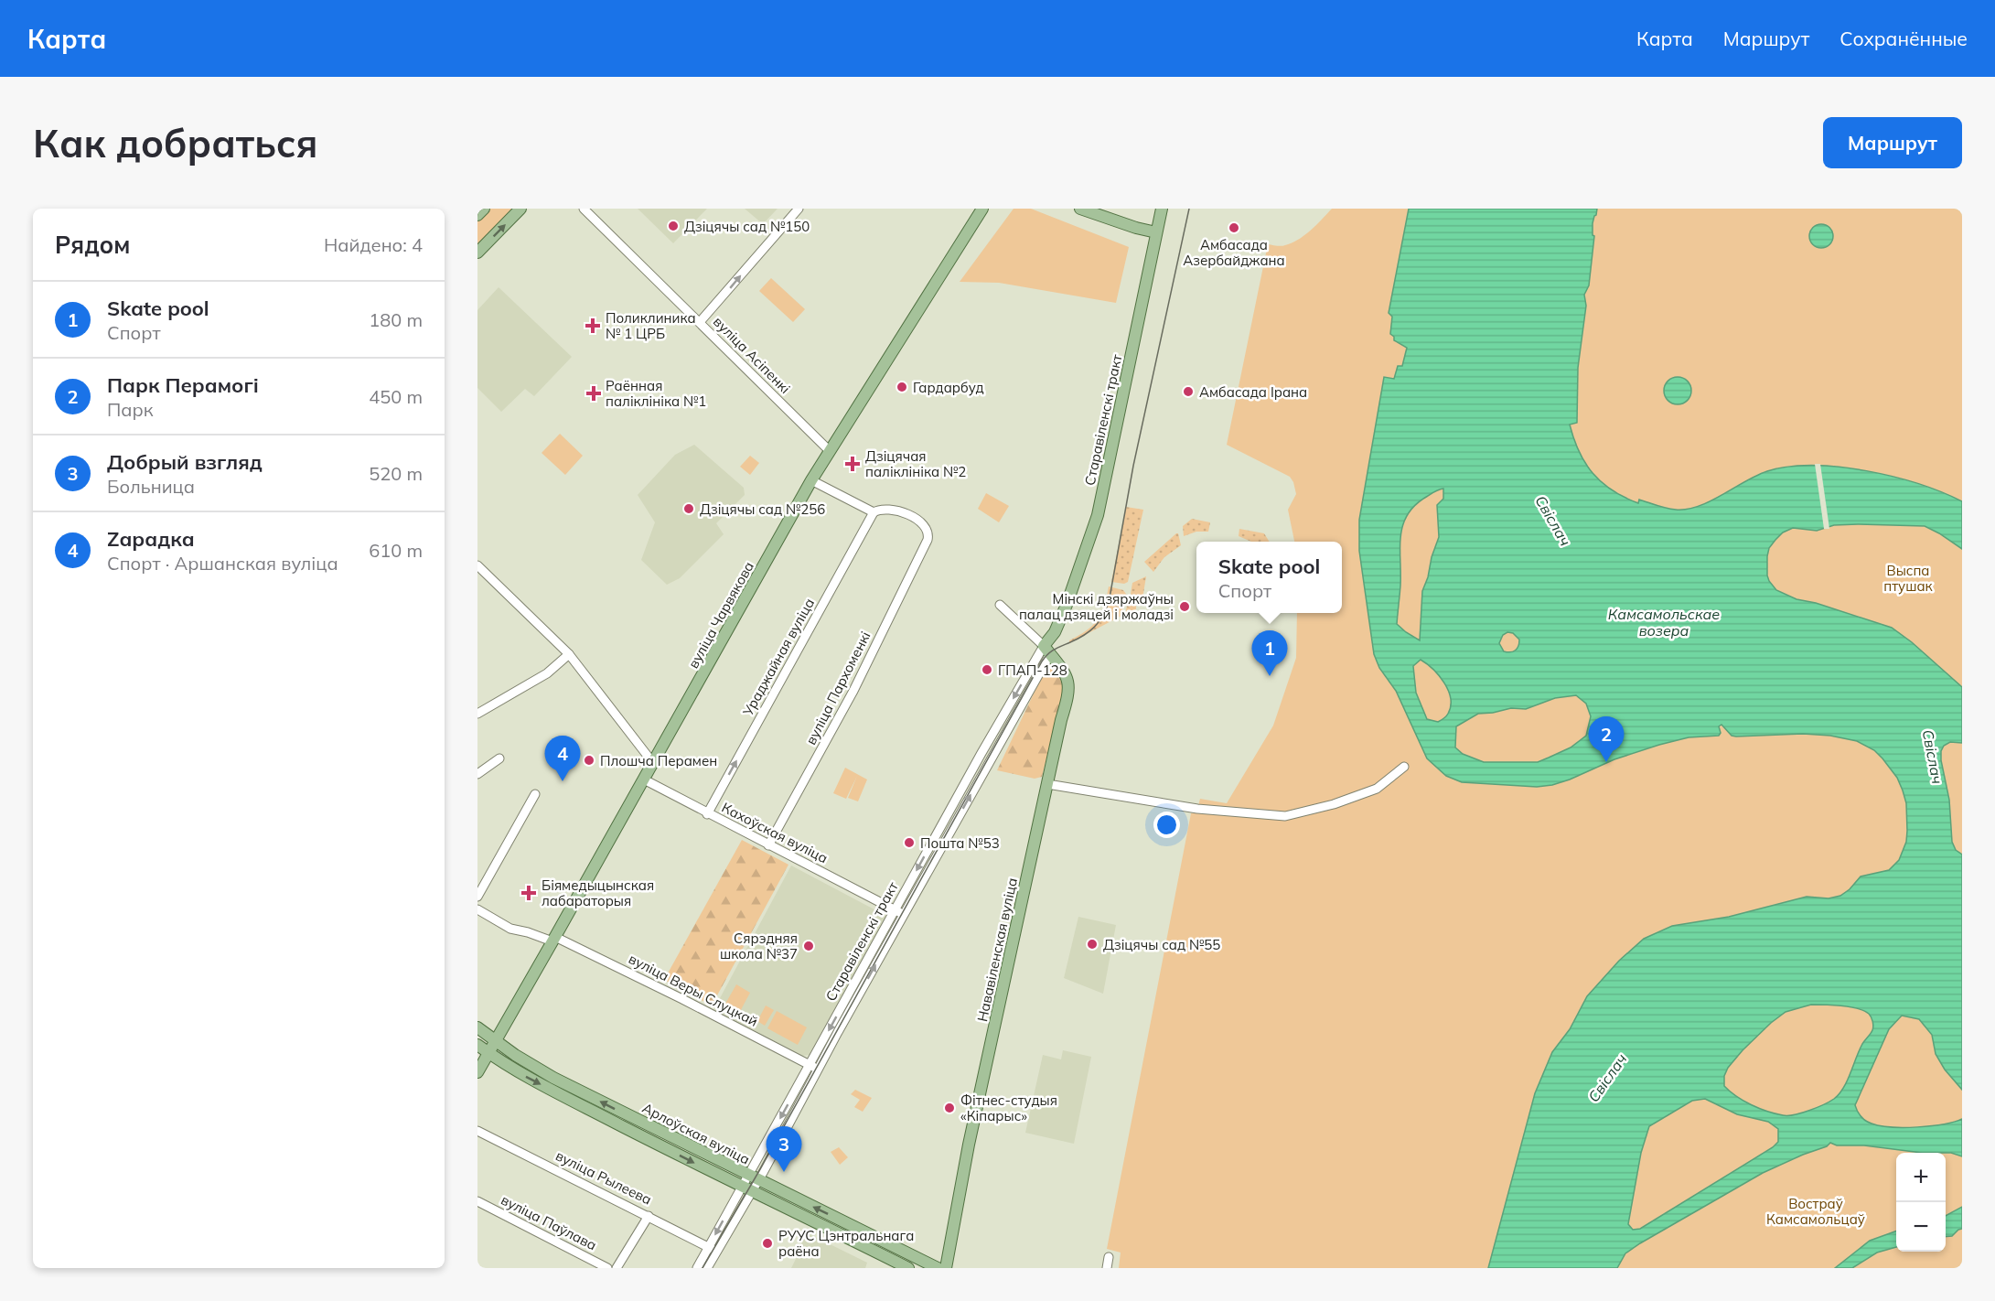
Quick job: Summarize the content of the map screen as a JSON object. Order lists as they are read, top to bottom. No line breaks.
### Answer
{"streets":{"main road":["Старавіленскі тракт","вуліца Чарвякова","Нававіленская вуліца","Арлоўская вуліца"],"street":["вуліца Асіпенкі","Ураджайная вуліца","вуліца Пархоменкі","Кахоўская вуліца","вуліца Веры Слуцкай","вуліца Рылеева","вуліца Паўлава"]},"crossings":[["вуліца Асіпенкі","вуліца Чарвякова"],["Старавіленскі тракт","Кахоўская вуліца"],["Старавіленскі тракт","Нававіленская вуліца"],["Старавіленскі тракт","вуліца Веры Слуцкай"],["Старавіленскі тракт","Арлоўская вуліца"],["Старавіленскі тракт","вуліца Рылеева"],["вуліца Чарвякова","Кахоўская вуліца"],["вуліца Чарвякова","вуліца Веры Слуцкай"],["вуліца Чарвякова","Арлоўская вуліца"],["Ураджайная вуліца","вуліца Пархоменкі"],["Ураджайная вуліца","Кахоўская вуліца"],["вуліца Пархоменкі","Кахоўская вуліца"]],"one_way":["Ураджайная вуліца"],"water":["Свіслач","Камсамольскае возера"],"parks":["Выспа птушак","Востраў Камсамольцаў"],"places":{"other":["Дзіцячы сад №150","Амбасада Азербайджана","Гардарбуд","Амбасада Ірана","Дзіцячы сад №256","Мінскі дзяржаўны палац дзяцей і моладзі","ГПАП-128","Плошча Перамен","Пошта №53","Дзіцячы сад №55","Сярэдняя школа №37","Фітнес-студыя «Кіпарыс»","РУУС Цэнтральнага раёна"],"health":["Поликлиника № 1 ЦРБ","Раённая паліклініка №1","Дзіцячая паліклініка №2","Біямедыцынская лабараторыя"]},"page":{"header":"Карта","nav":["Карта","Маршрут","Сохранённые"],"buttons":"Маршрут","title":"Как добраться","heading":["Рядом","Найдено: 4"],"list":[{"mark":"1","name":"Skate pool","note":"Спорт","value":"180 m"},{"mark":"2","name":"Парк Перамогі","note":"Парк","value":"450 m"},{"mark":"3","name":"Добрый взгляд","note":"Больница","value":"520 m"},{"mark":"4","name":"Zарадка","note":"Спорт · Аршанская вуліца","value":"610 m"}],"popup":["Skate pool","Спорт"],"pins":["1","2","4","3"],"map_buttons":["+","−"]}}
